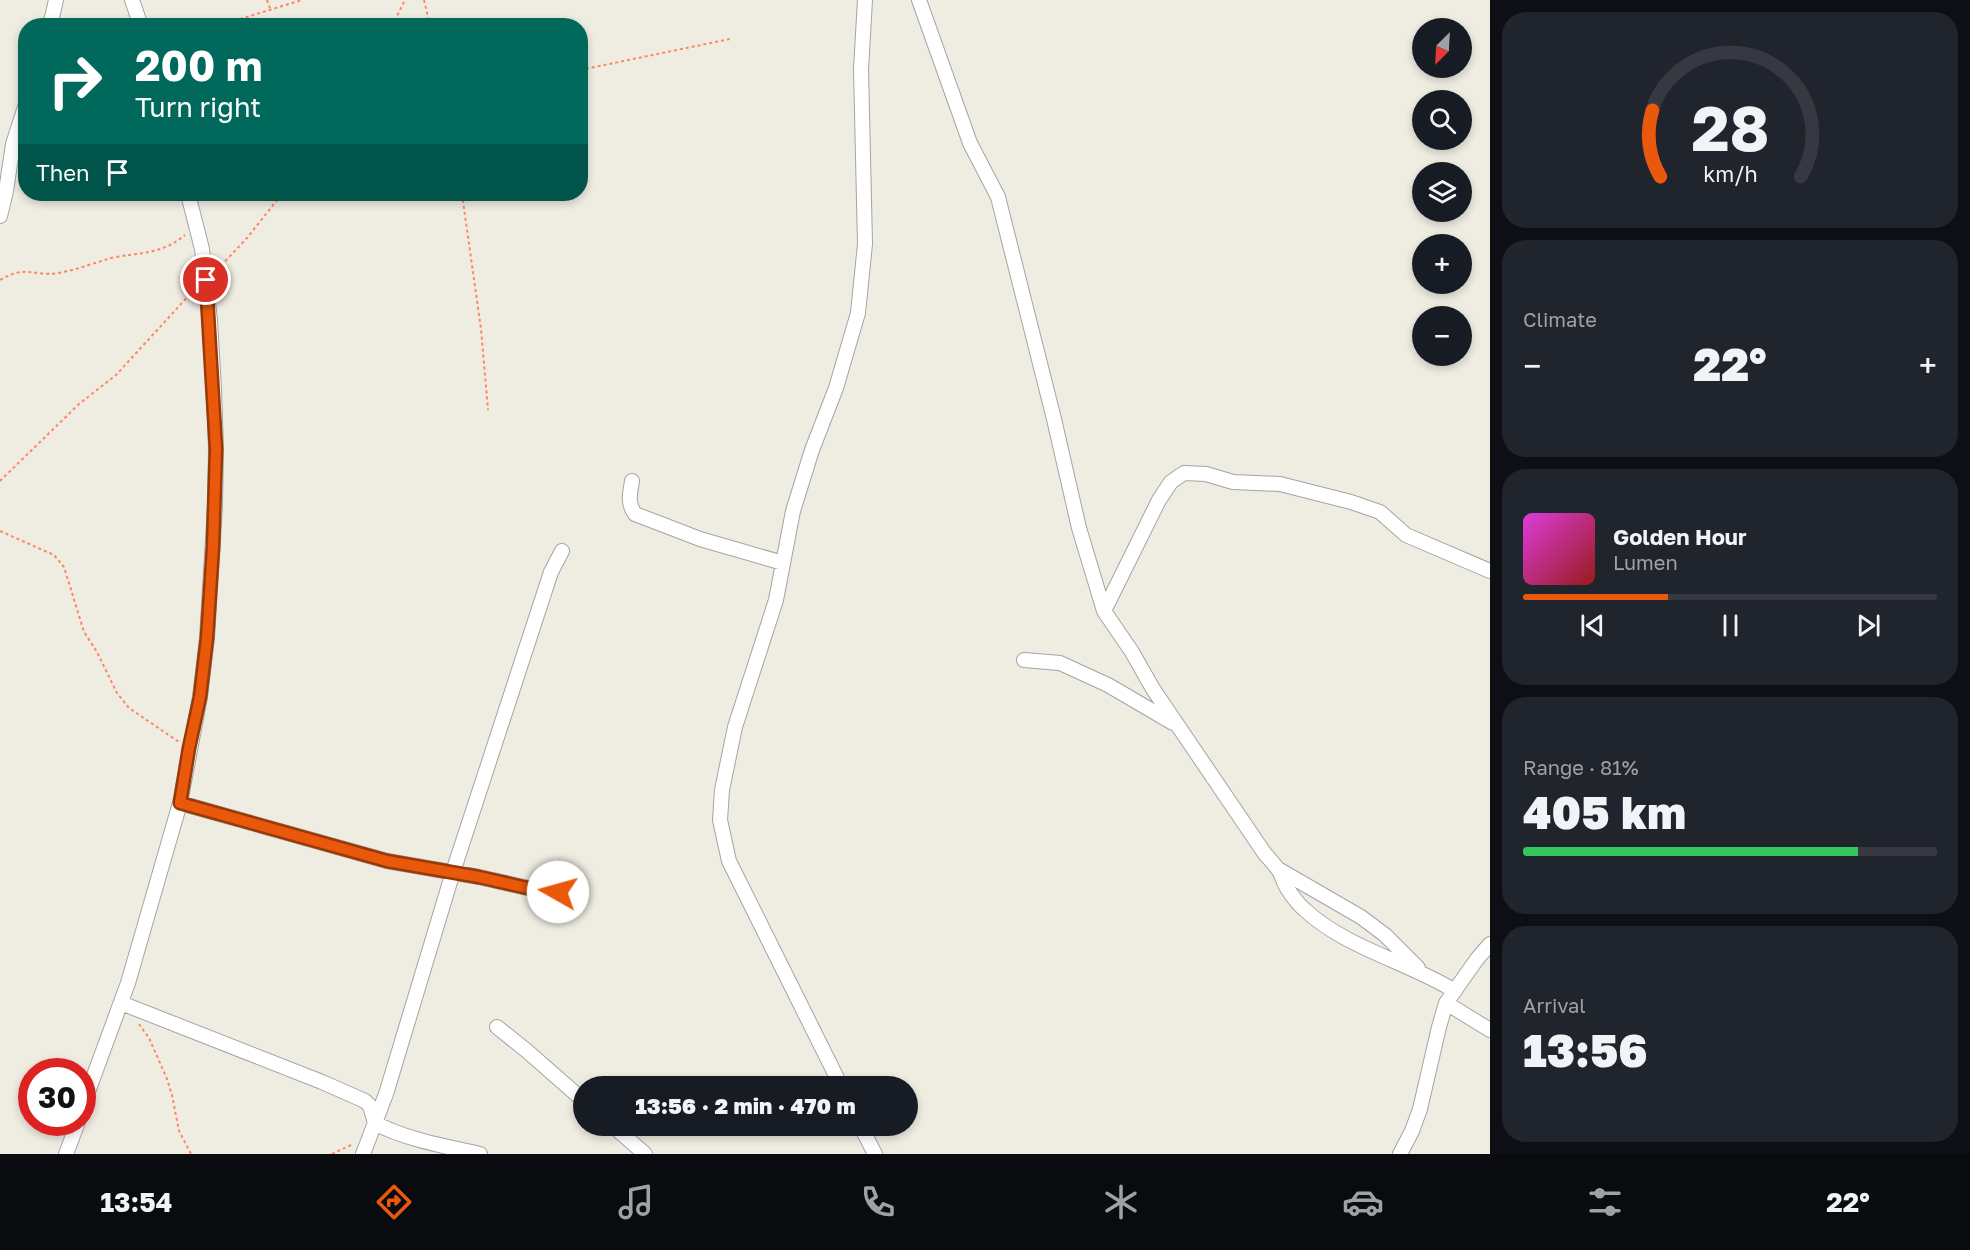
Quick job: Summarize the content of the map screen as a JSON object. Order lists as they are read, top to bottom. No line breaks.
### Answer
{"north":"bottom left","page":{"map_buttons":["+","−"],"turn":["200 m","Turn right"],"then":"Then","tile":["Climate",["Range · 81%","405 km"],["Arrival","13:56"]],"heat":["−","22°","+"],"song":["Golden Hour","Lumen"],"limit":"30","trip":"13:56 · 2 min · 470 m","tabs":["13:54","22°"],"gauge":["28","km/h"]}}
